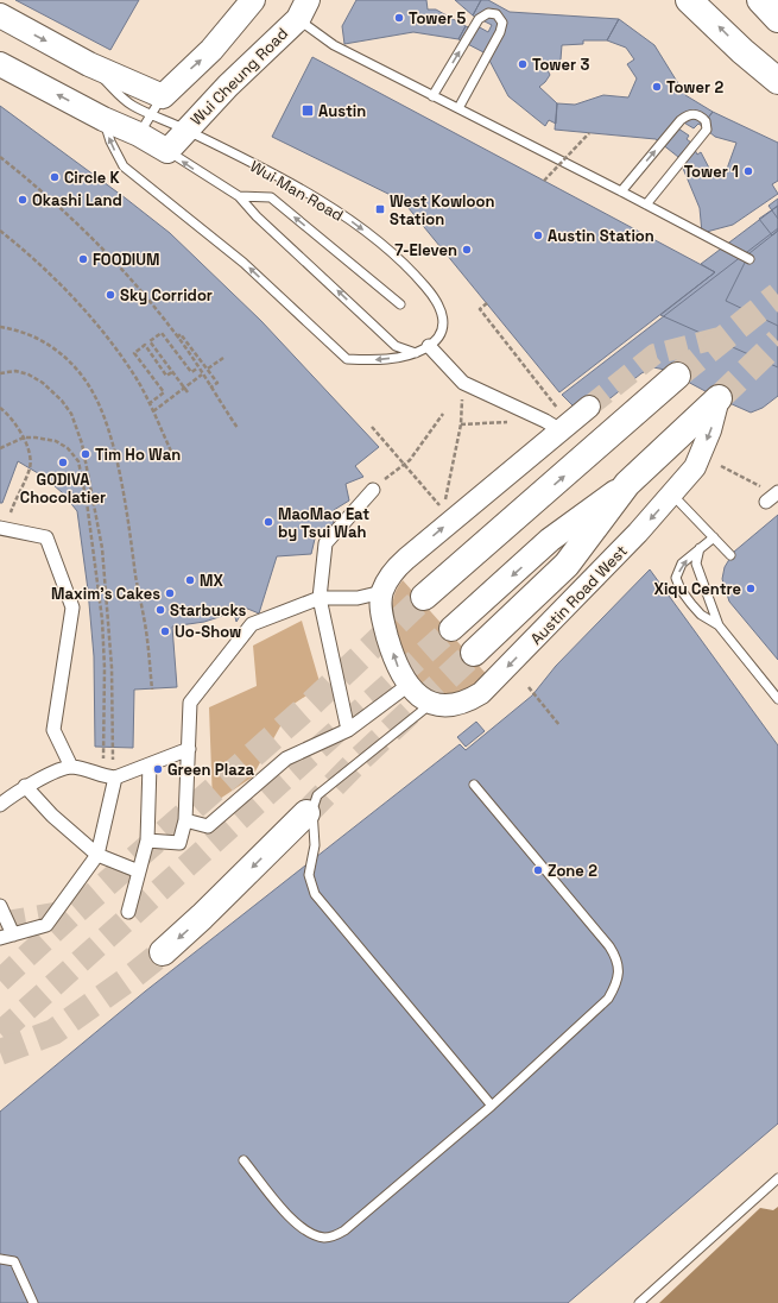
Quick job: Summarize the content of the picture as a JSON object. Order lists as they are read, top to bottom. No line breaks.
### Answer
{"streets":{"main road":["Wui Cheung Road","Wui Man Road","Austin Road West"]},"crossings":[["Wui Cheung Road","Wui Man Road"]],"places":{"other":["Tower 5","Tower 3","Tower 2","Tower 1","Circle K","Okashi Land","Austin Station","7-Eleven","FOODIUM","Sky Corridor","Tim Ho Wan","GODIVA Chocolatier","MaoMao Eat by Tsui Wah","MX","Xiqu Centre","Maxim's Cakes","Starbucks","Uo-Show","Green Plaza","Zone 2"],"transit":["Austin","West Kowloon Station"]}}
